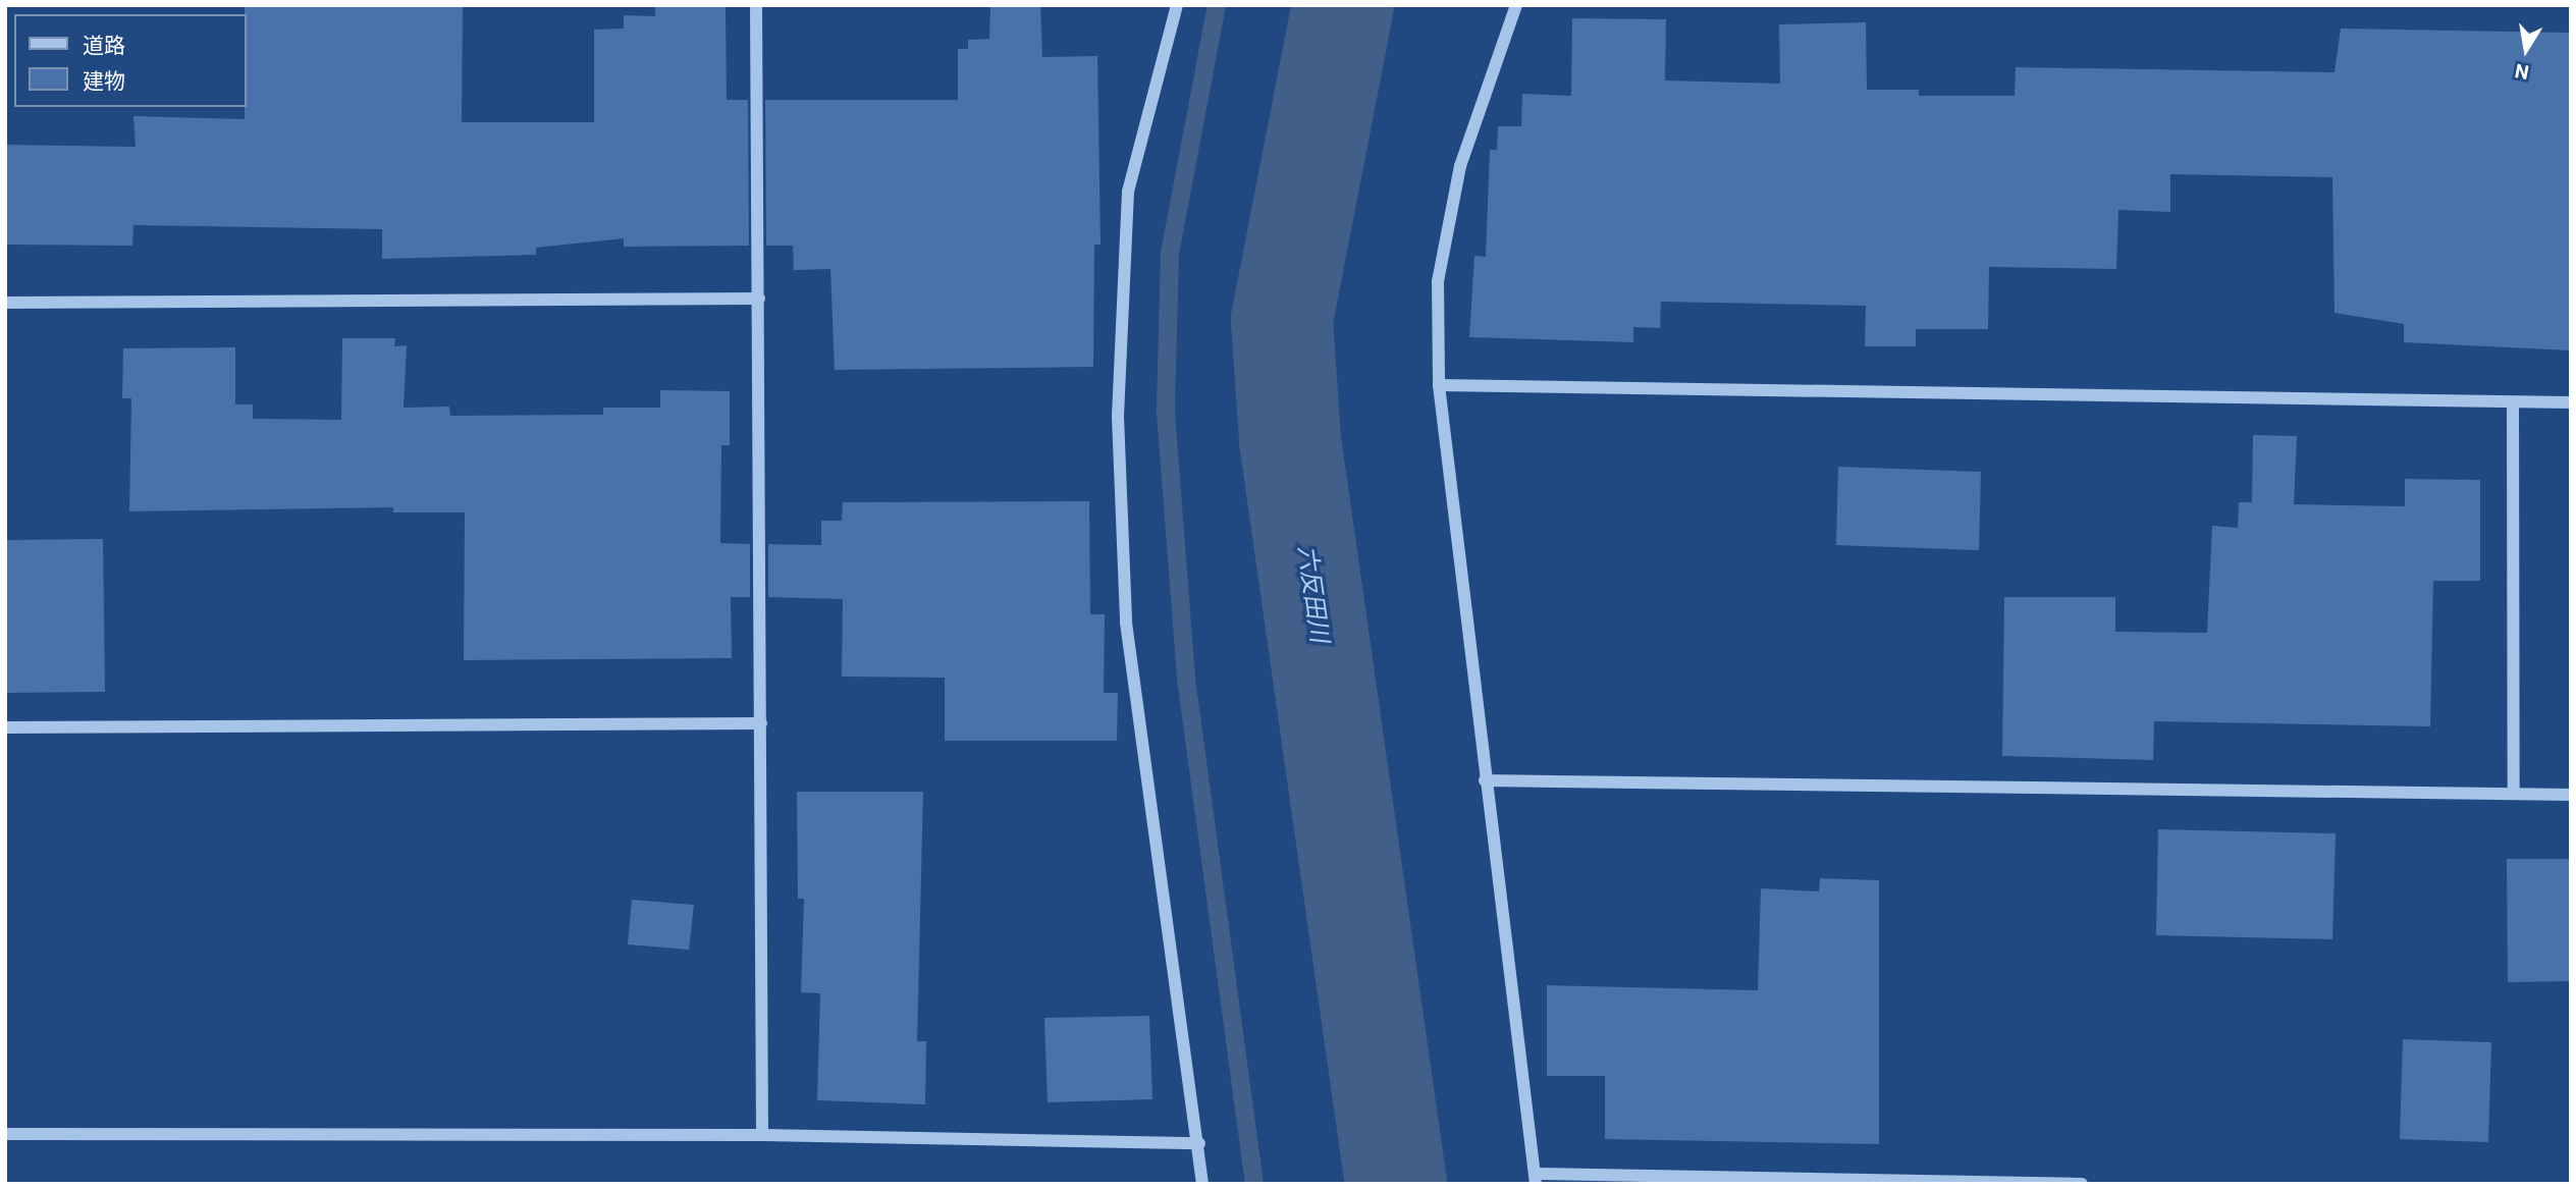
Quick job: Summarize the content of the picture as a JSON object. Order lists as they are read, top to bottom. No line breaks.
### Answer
{"water":["六反田川"],"legend":["道路","建物"],"north":"bottom"}
